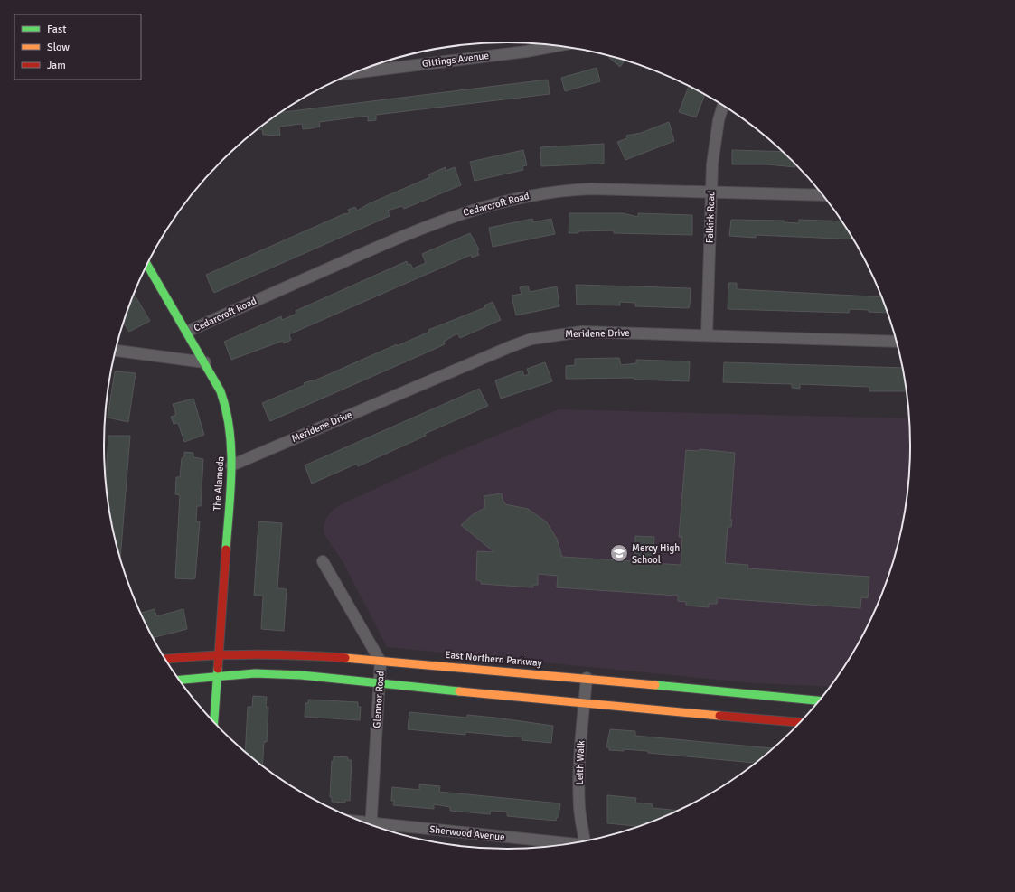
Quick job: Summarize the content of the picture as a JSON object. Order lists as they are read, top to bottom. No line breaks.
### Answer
{"streets":{"main road":["The Alameda","East Northern Parkway"],"street":["Gittings Avenue","Cedarcroft Road","Falkirk Road","Meridene Drive","Glennor Road","Leith Walk","Sherwood Avenue"]},"crossings":[["Cedarcroft Road","Falkirk Road"],["Cedarcroft Road","The Alameda"],["Falkirk Road","Meridene Drive"],["Meridene Drive","The Alameda"],["The Alameda","East Northern Parkway"],["East Northern Parkway","Glennor Road"],["East Northern Parkway","Leith Walk"]],"places":{"school or university":["Mercy High School"]},"legend":["Fast","Slow","Jam"]}
